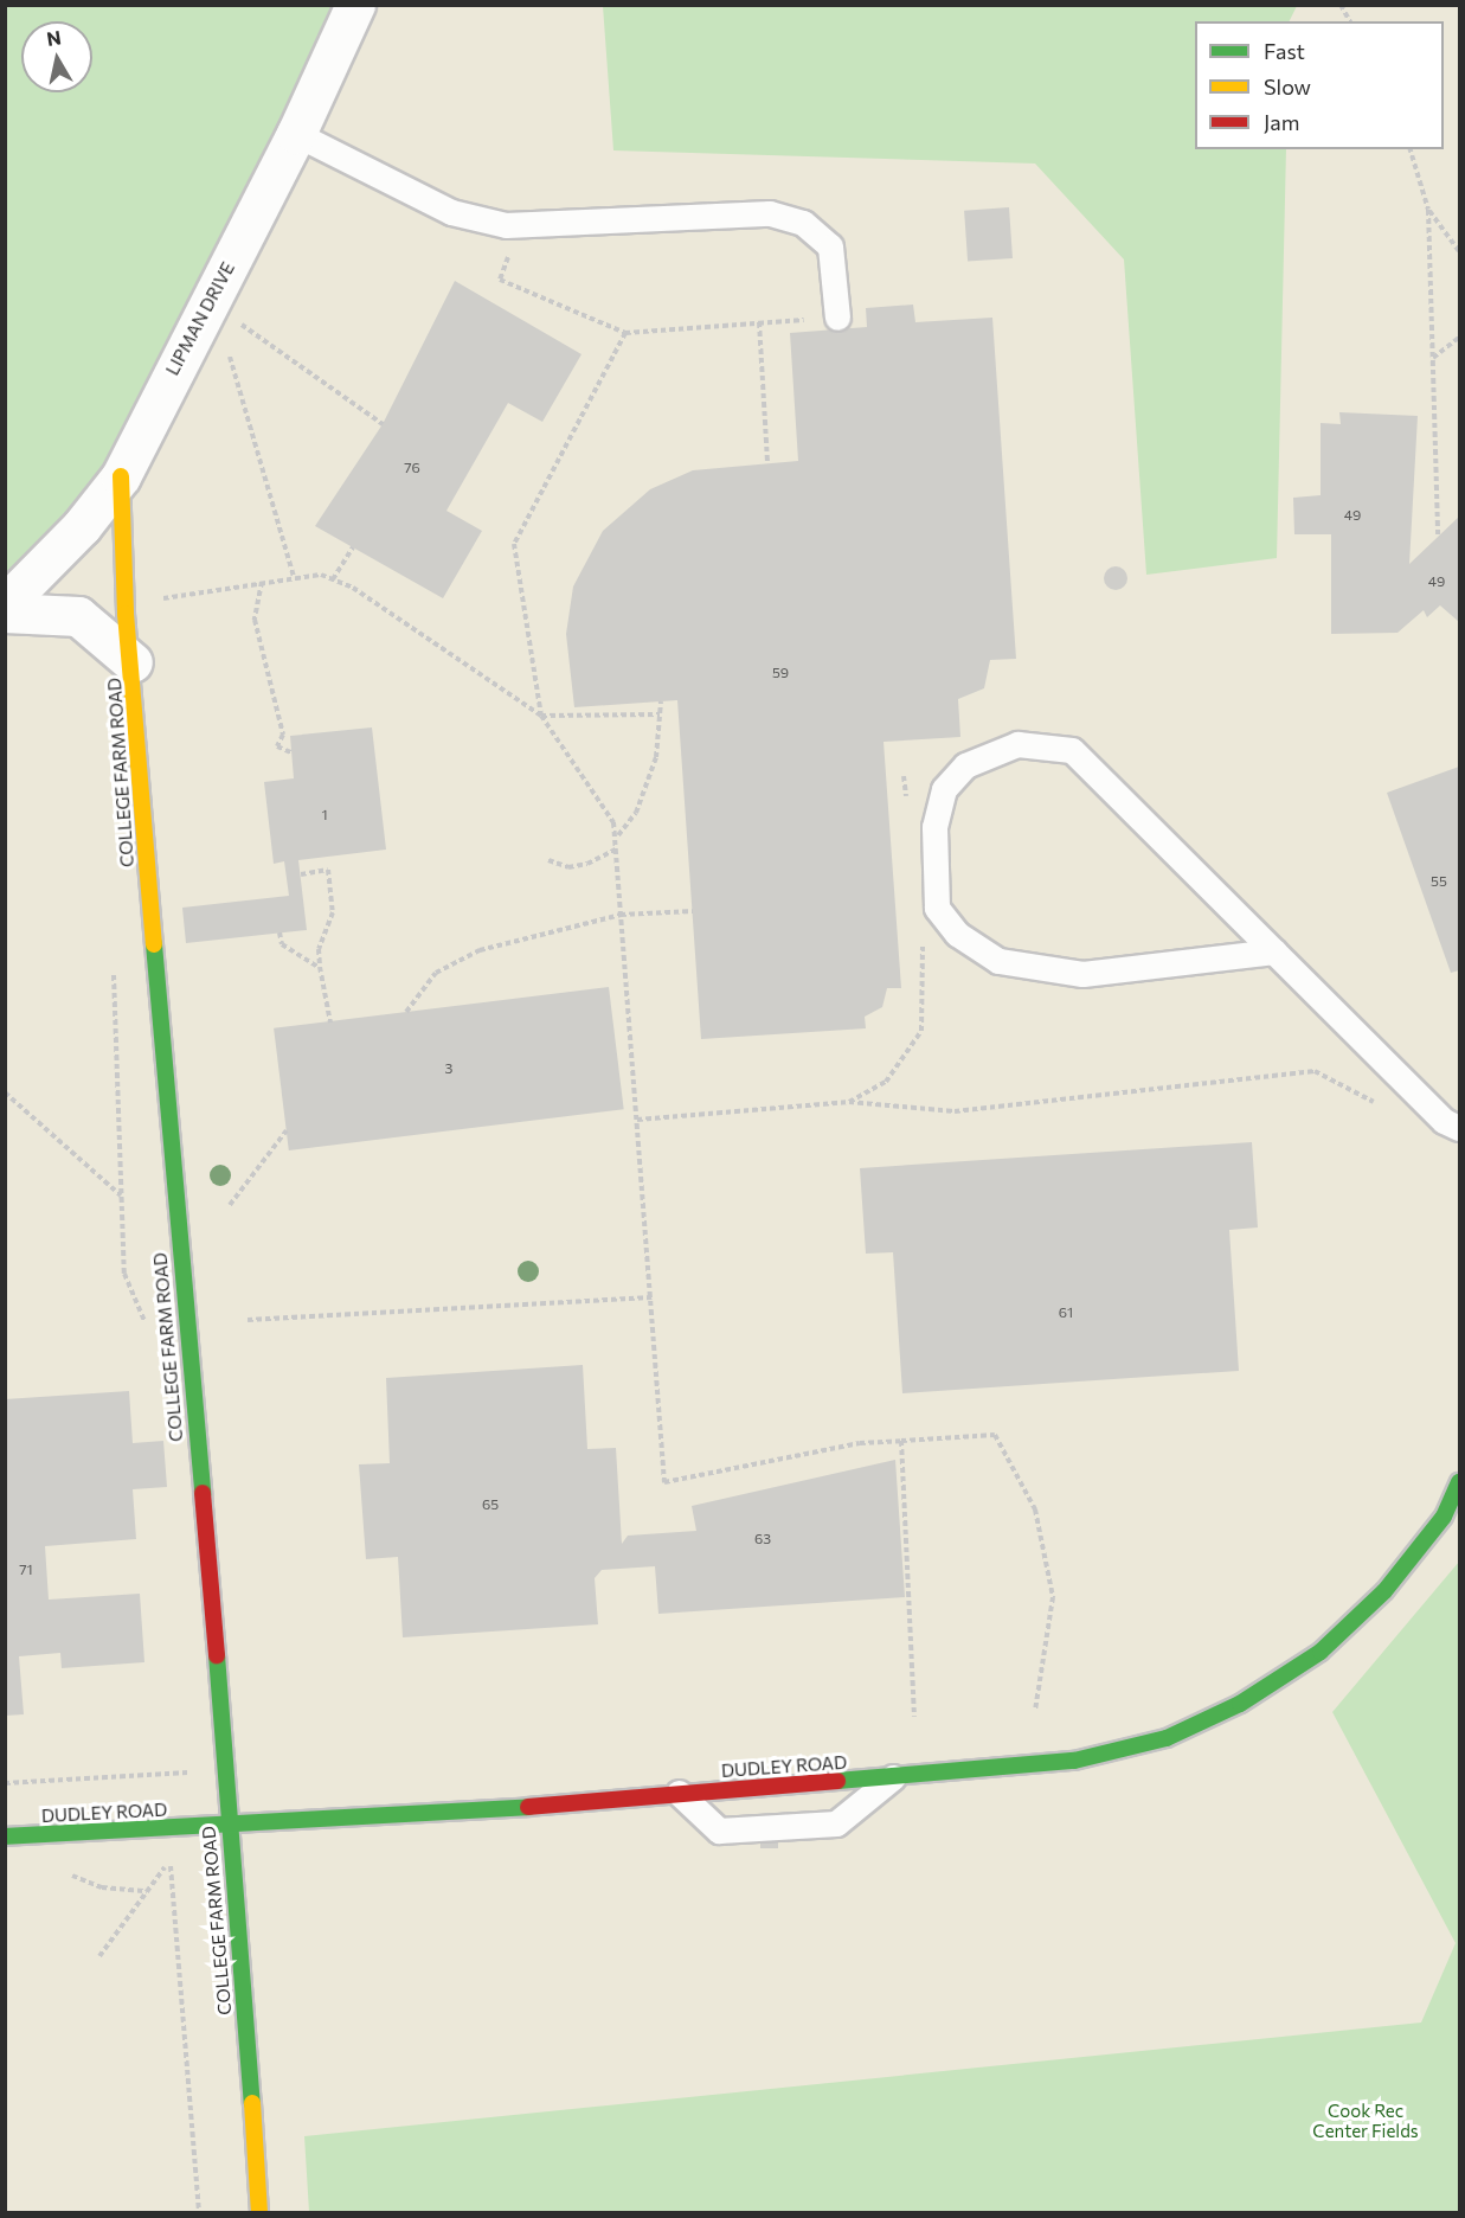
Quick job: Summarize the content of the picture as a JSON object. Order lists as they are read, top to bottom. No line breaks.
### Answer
{"streets":{"street":["LIPMAN DRIVE","COLLEGE FARM ROAD","DUDLEY ROAD"]},"crossings":[["LIPMAN DRIVE","COLLEGE FARM ROAD"],["COLLEGE FARM ROAD","DUDLEY ROAD"]],"parks":["Cook Rec Center Fields"],"house_numbers":["76","49","49","59","1","55","3","61","65","63","71"],"legend":["Fast","Slow","Jam"],"north":"top"}
